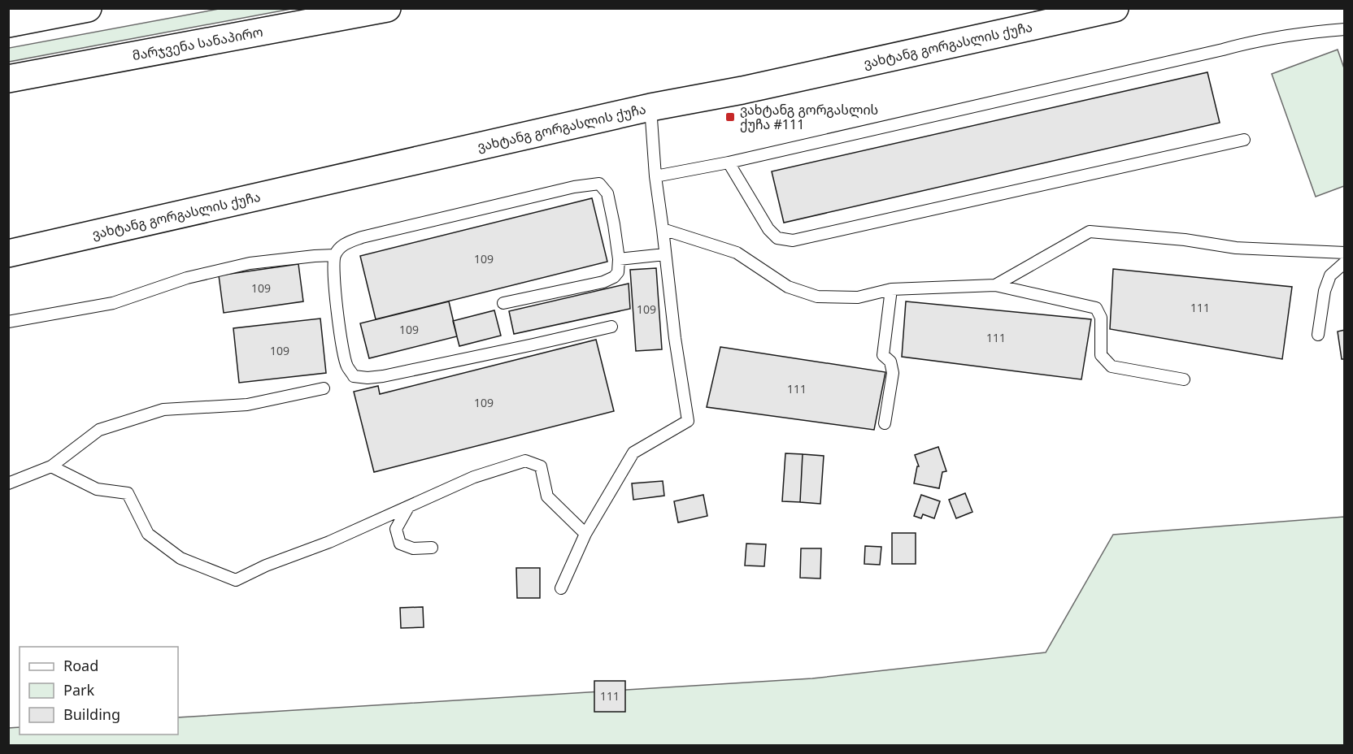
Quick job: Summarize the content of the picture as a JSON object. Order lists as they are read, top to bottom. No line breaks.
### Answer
{"streets":{"main road":["მარჯვენა სანაპირო","ვახტანგ გორგასლის ქუჩა"]},"places":{"transit":["ვახტანგ გორგასლის ქუჩა #111"]},"house_numbers":["109","109","111","109","109","111","109","111","109","111"],"legend":["Road","Park","Building"]}
